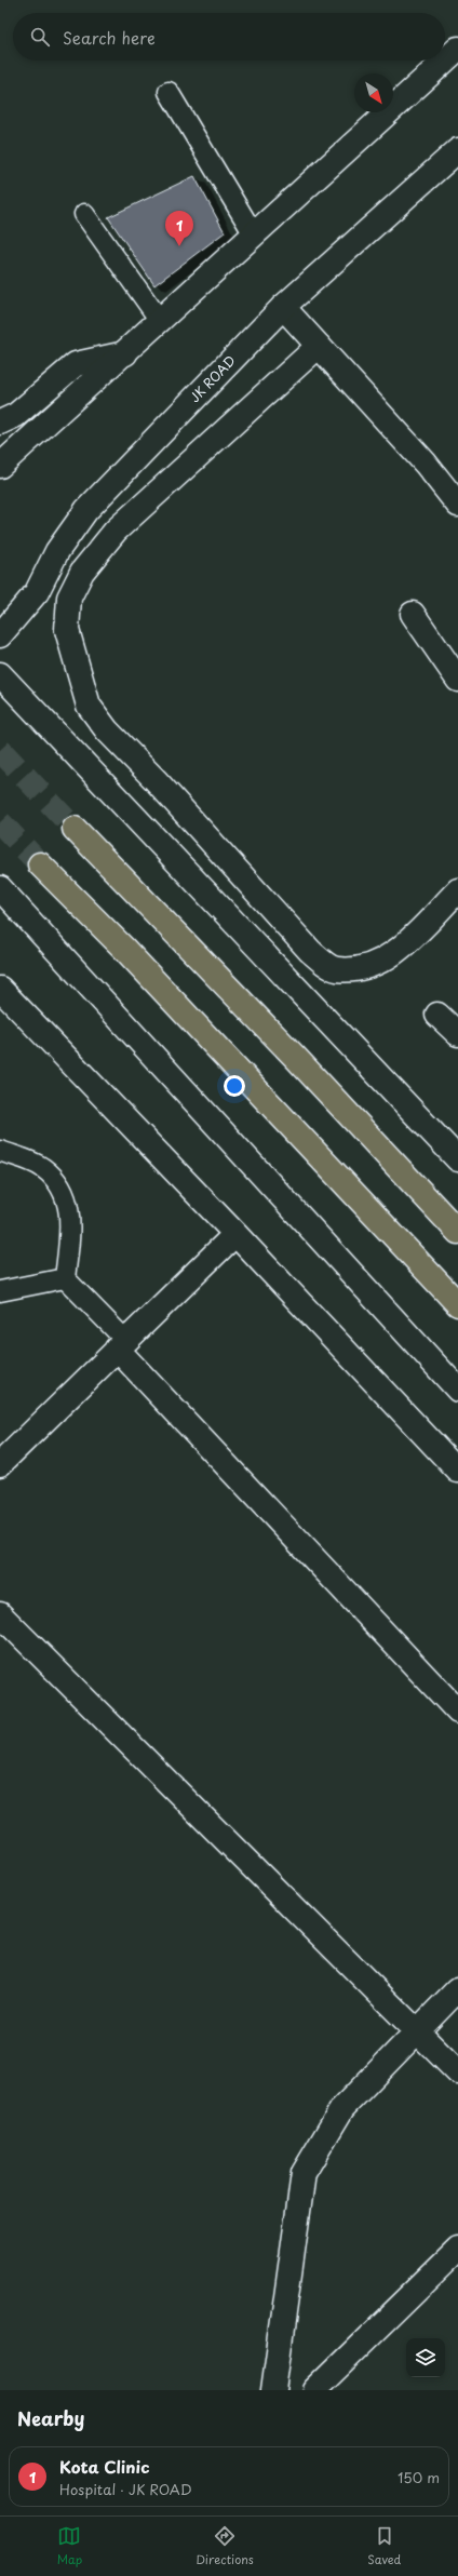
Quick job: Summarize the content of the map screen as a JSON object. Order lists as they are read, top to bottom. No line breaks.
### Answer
{"streets":{"street":["JK ROAD"]},"north":"bottom right","page":{"search":"Search here","pins":"1","heading":"Nearby","list":[{"mark":"1","name":"Kota Clinic","note":"Hospital · JK ROAD","value":"150 m"}],"nav":["Map","Directions","Saved"]}}
